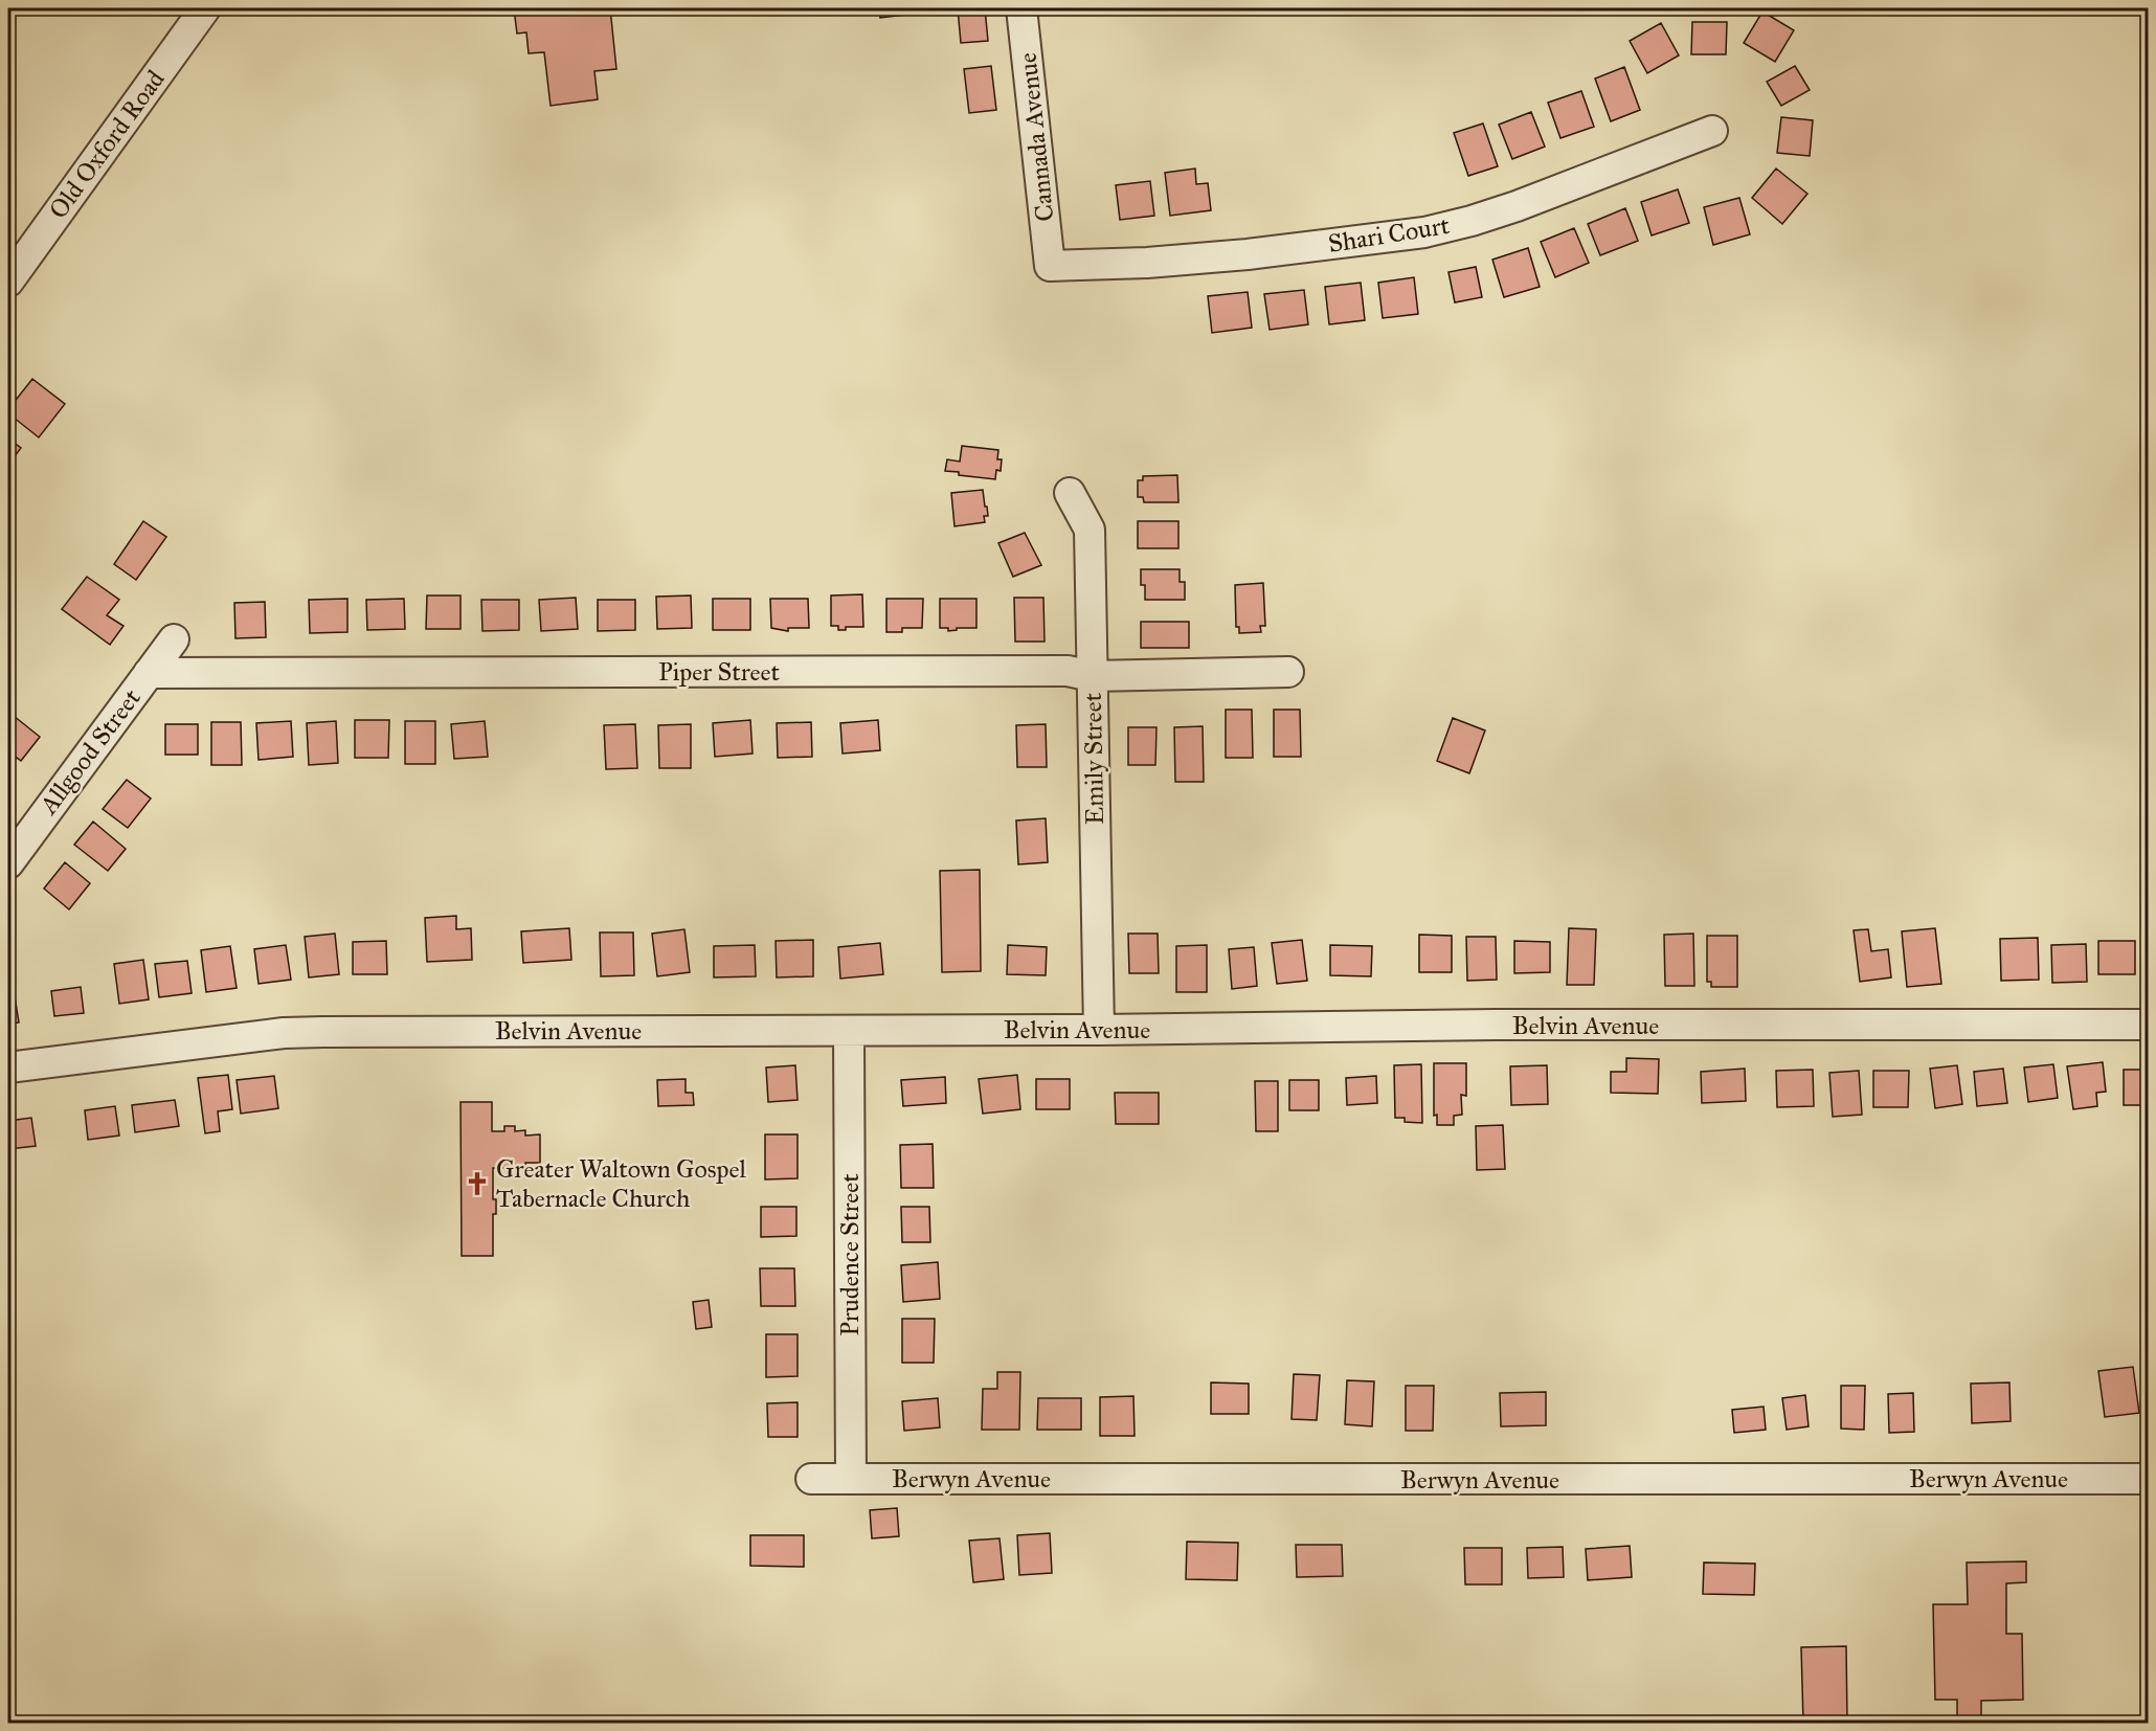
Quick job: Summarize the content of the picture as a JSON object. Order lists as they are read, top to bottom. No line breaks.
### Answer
{"streets":{"street":["Cannada Avenue","Old Oxford Road","Shari Court","Piper Street","Allgood Street","Emily Street","Belvin Avenue","Prudence Street","Berwyn Avenue"]},"crossings":[["Cannada Avenue","Shari Court"],["Piper Street","Allgood Street"],["Piper Street","Emily Street"],["Emily Street","Belvin Avenue"],["Belvin Avenue","Prudence Street"],["Prudence Street","Berwyn Avenue"]],"places":{"church":["Greater Waltown Gospel Tabernacle Church"]}}
